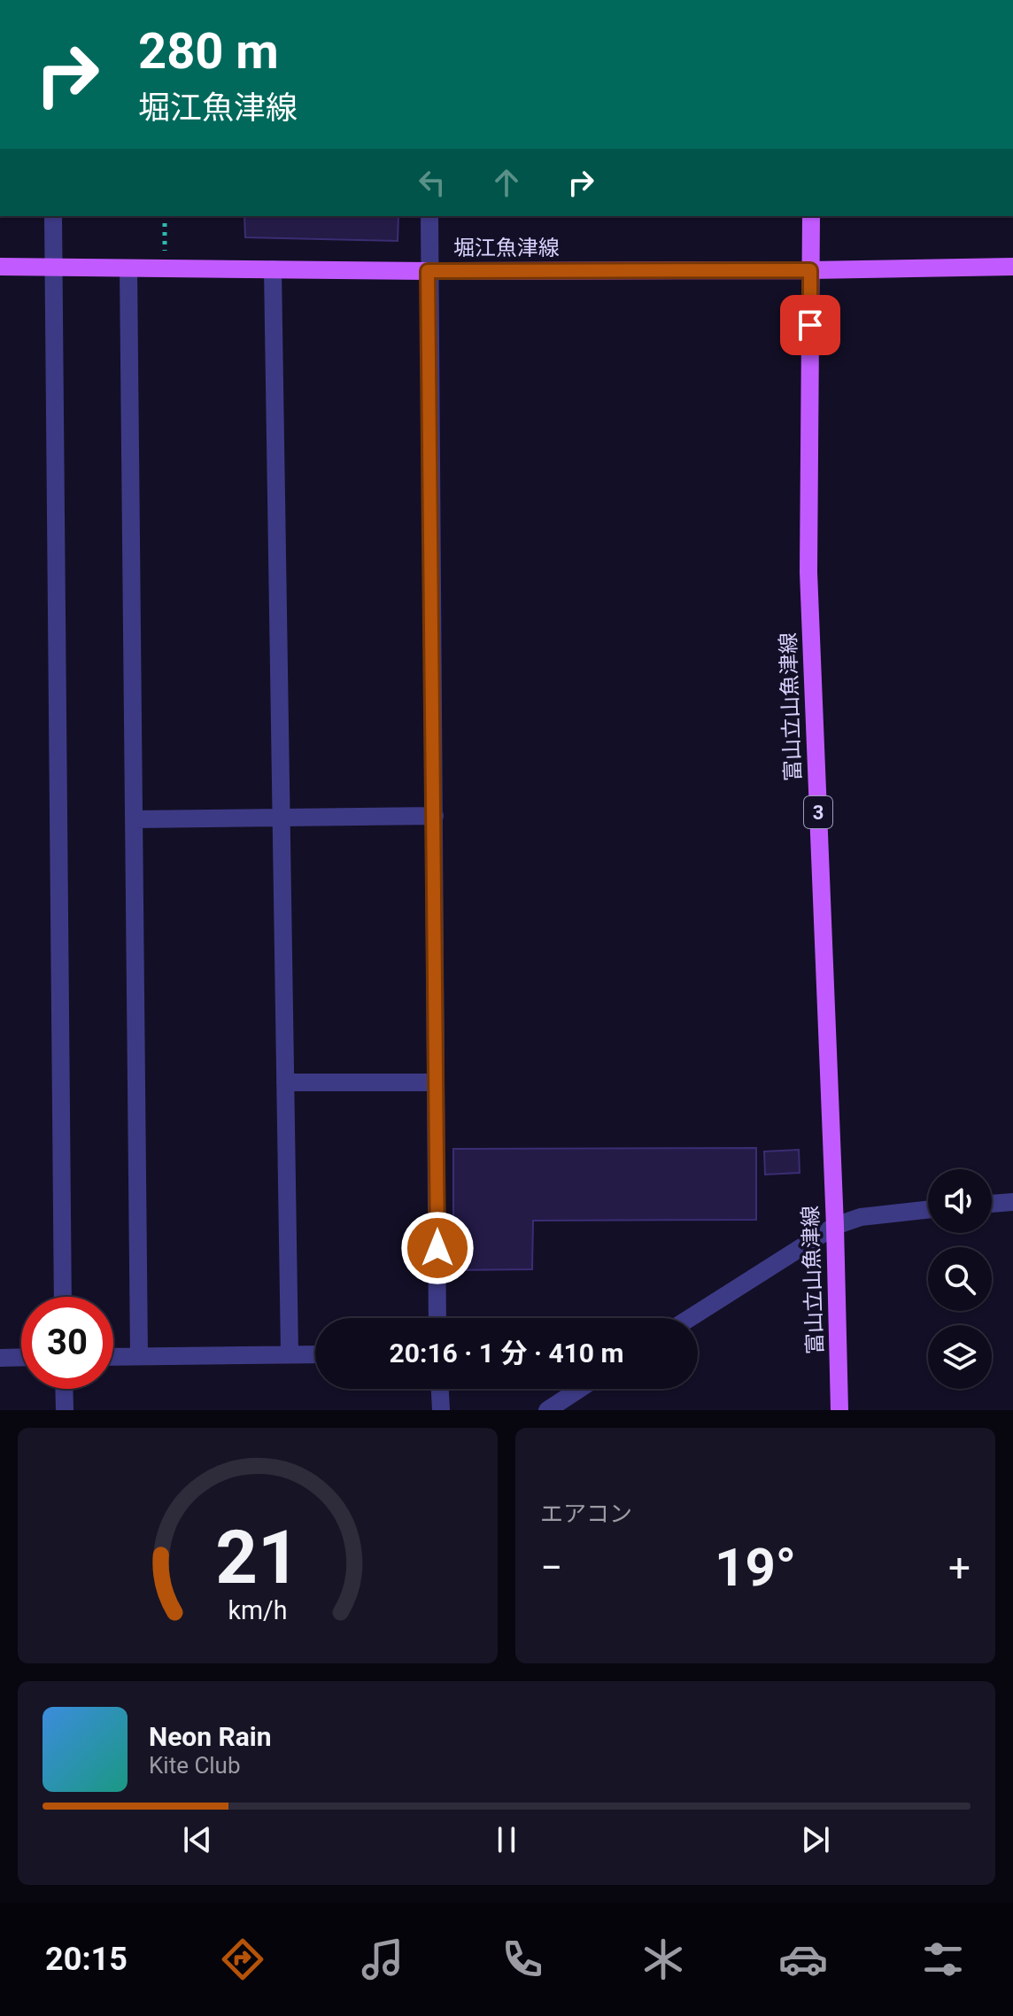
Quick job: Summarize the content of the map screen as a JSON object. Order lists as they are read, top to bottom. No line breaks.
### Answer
{"streets":{"main road":["堀江魚津線","富山立山魚津線","3"]},"crossings":[["堀江魚津線","富山立山魚津線"]],"page":{"turn":["280 m","堀江魚津線"],"limit":"30","trip":"20:16 · 1 分 · 410 m","tile":"エアコン","heat":["−","19°","+"],"song":["Neon Rain","Kite Club"],"tabs":"20:15","gauge":["21","km/h"]}}
